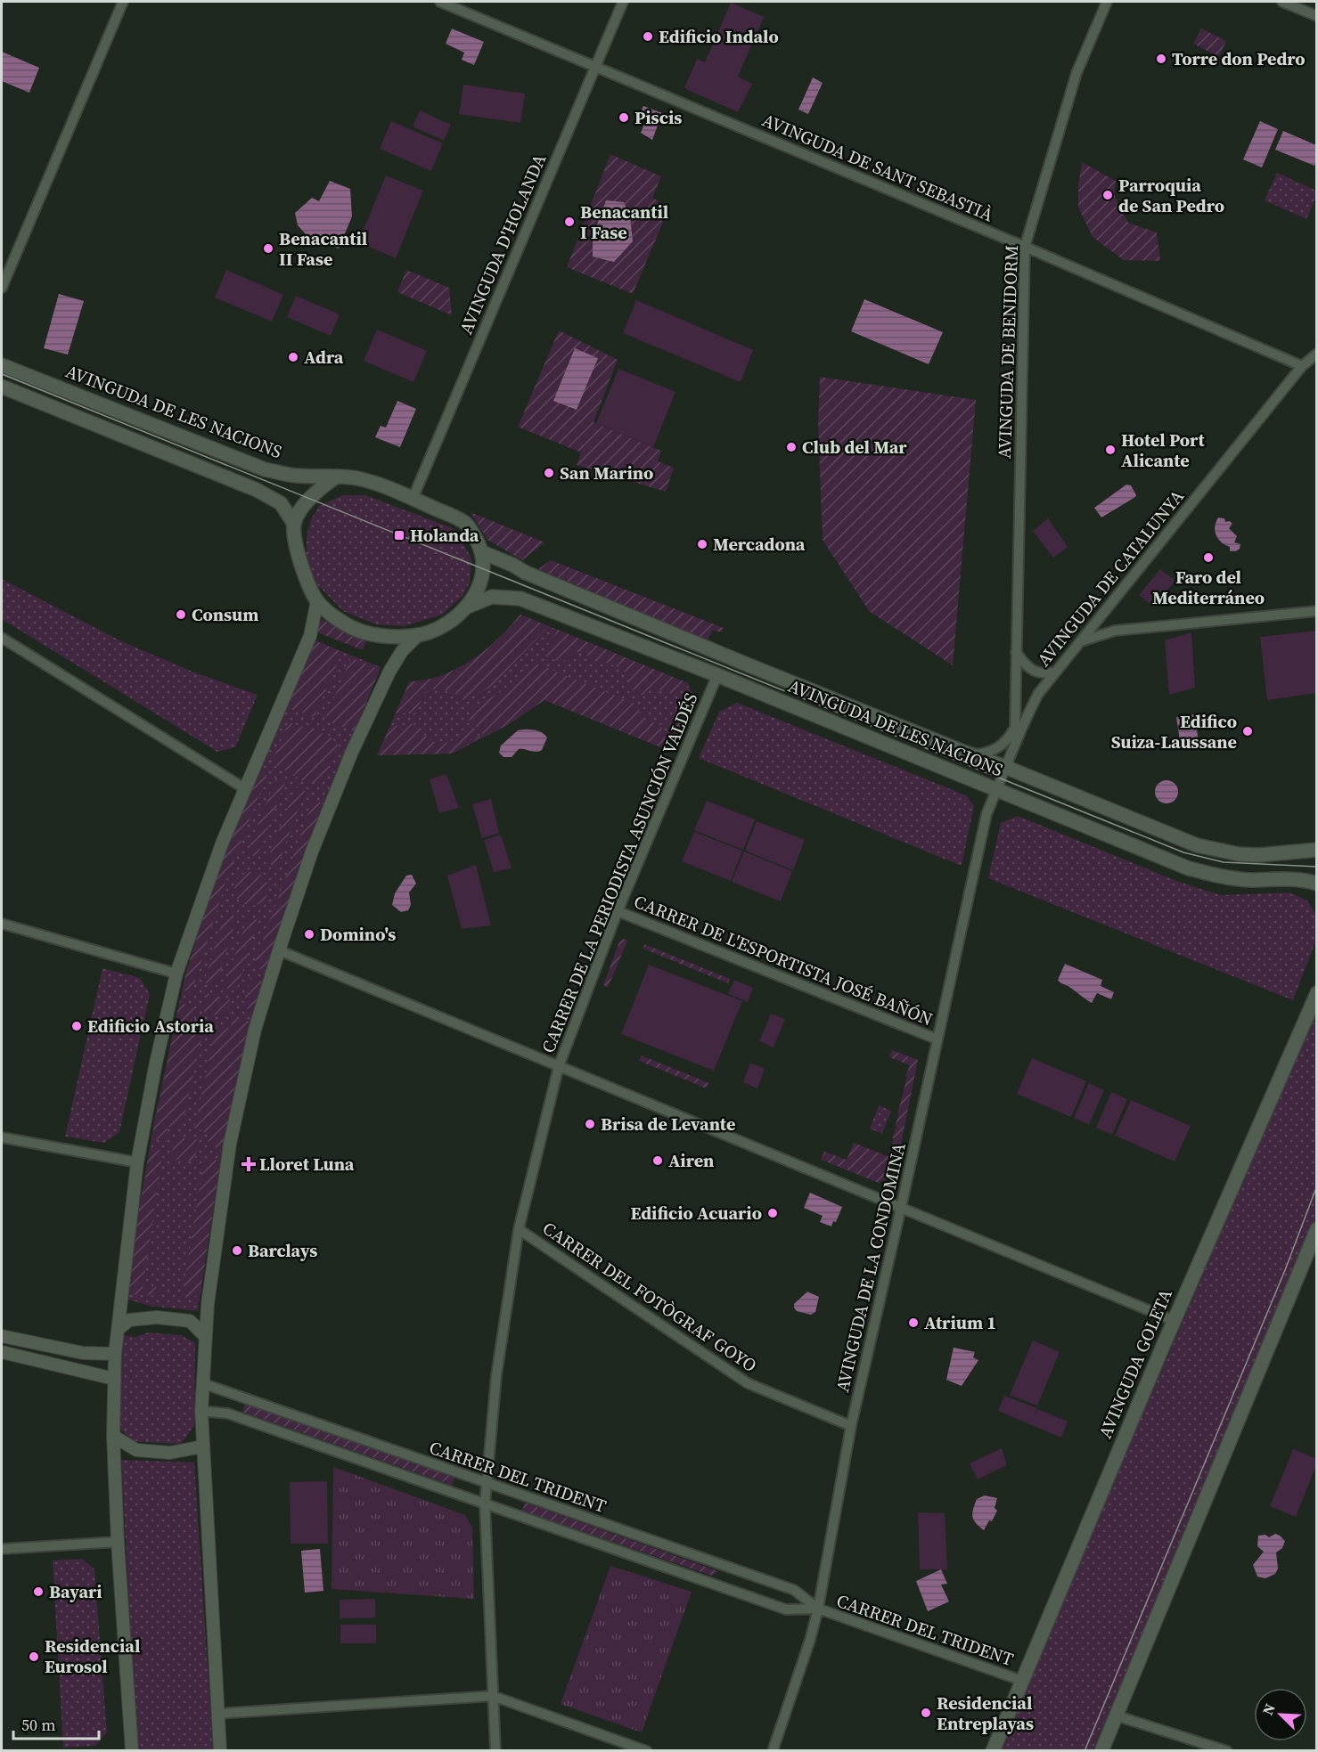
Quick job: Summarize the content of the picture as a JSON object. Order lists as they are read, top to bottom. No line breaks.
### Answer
{"streets":{"main road":["AVINGUDA DE LES NACIONS","AVINGUDA GOLETA"],"street":["AVINGUDA DE SANT SEBASTIÀ","AVINGUDA D'HOLANDA","AVINGUDA DE BENIDORM","AVINGUDA DE CATALUNYA","CARRER DE LA PERIODISTA ASUNCIÓN VALDÉS","CARRER DE L'ESPORTISTA JOSÉ BAÑÓN","AVINGUDA DE LA CONDOMINA","CARRER DEL FOTÒGRAF GOYO","CARRER DEL TRIDENT"]},"crossings":[["AVINGUDA DE SANT SEBASTIÀ","AVINGUDA D'HOLANDA"],["AVINGUDA DE SANT SEBASTIÀ","AVINGUDA DE BENIDORM"],["AVINGUDA DE SANT SEBASTIÀ","AVINGUDA DE CATALUNYA"],["AVINGUDA D'HOLANDA","AVINGUDA DE LES NACIONS"],["AVINGUDA DE BENIDORM","AVINGUDA DE LES NACIONS"],["AVINGUDA DE BENIDORM","AVINGUDA DE CATALUNYA"],["AVINGUDA DE LES NACIONS","AVINGUDA DE CATALUNYA"],["AVINGUDA DE LES NACIONS","CARRER DE LA PERIODISTA ASUNCIÓN VALDÉS"],["AVINGUDA DE LES NACIONS","AVINGUDA DE LA CONDOMINA"],["AVINGUDA DE CATALUNYA","AVINGUDA DE LA CONDOMINA"],["CARRER DE LA PERIODISTA ASUNCIÓN VALDÉS","CARRER DE L'ESPORTISTA JOSÉ BAÑÓN"],["CARRER DE LA PERIODISTA ASUNCIÓN VALDÉS","CARRER DEL FOTÒGRAF GOYO"],["CARRER DE LA PERIODISTA ASUNCIÓN VALDÉS","CARRER DEL TRIDENT"],["CARRER DE L'ESPORTISTA JOSÉ BAÑÓN","AVINGUDA DE LA CONDOMINA"],["AVINGUDA DE LA CONDOMINA","CARRER DEL FOTÒGRAF GOYO"],["AVINGUDA DE LA CONDOMINA","CARRER DEL TRIDENT"],["AVINGUDA GOLETA","CARRER DEL TRIDENT"]],"places":{"other":["Edificio Indalo","Torre don Pedro","Piscis","Parroquia de San Pedro","Benacantil I Fase","Benacantil II Fase","Adra","Club del Mar","Hotel Port Alicante","San Marino","Mercadona","Faro del Mediterráneo","Consum","Edifico Suiza-Laussane","Domino's","Edificio Astoria","Brisa de Levante","Airen","Edificio Acuario","Barclays","Atrium 1","Bayari","Residencial Eurosol","Residencial Entreplayas"],"transit":["Holanda"],"health":["Lloret Luna"]},"scale_bar":"50 m","north":"top left"}
